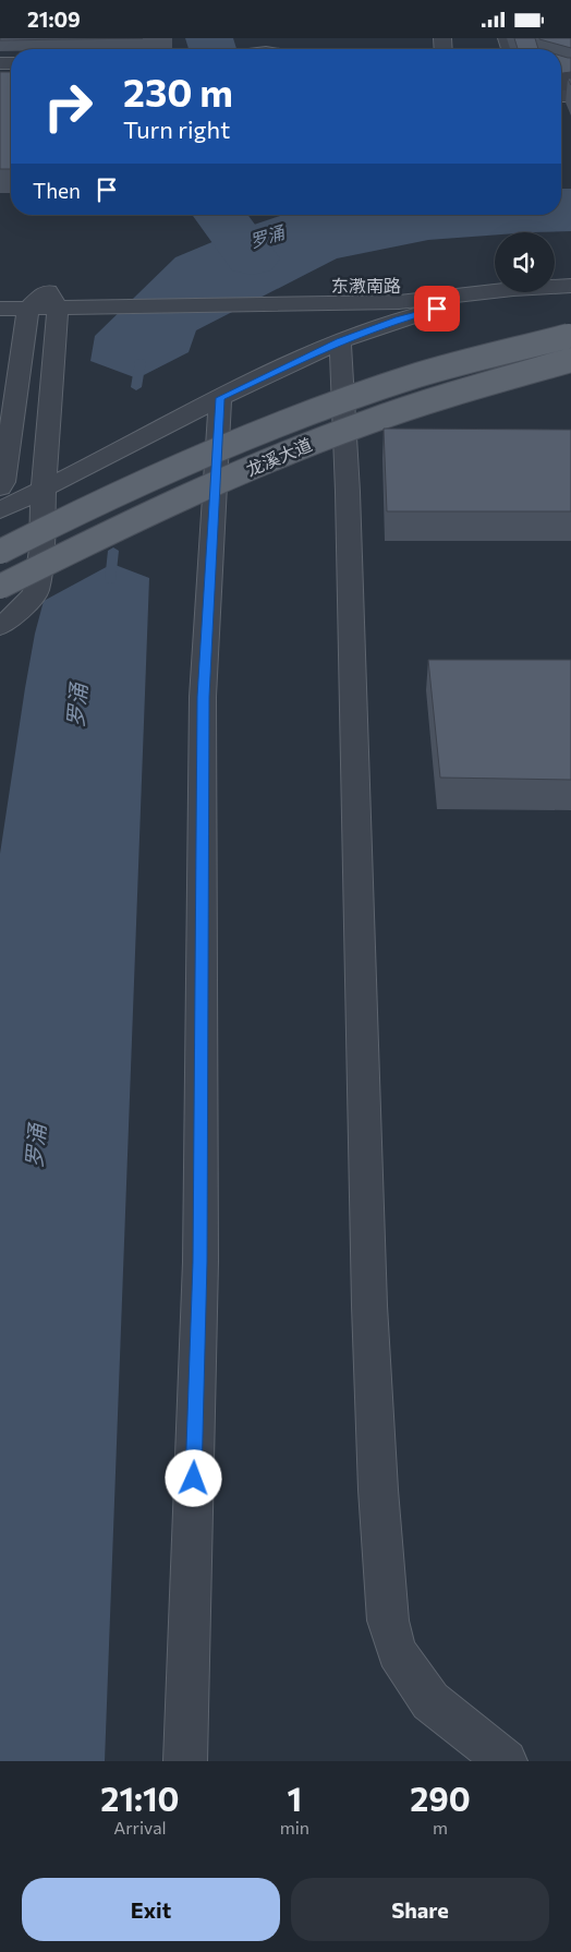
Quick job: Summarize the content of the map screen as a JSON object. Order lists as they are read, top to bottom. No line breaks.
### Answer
{"streets":{"main road":["龙溪大道"],"street":["东漖南路"]},"water":["罗涌"],"page":{"status":"21:09","turn":["230 m","Turn right"],"then":"Then","eta":["21:10","Arrival","1","min","290","m"],"buttons":["Exit","Share"]}}
